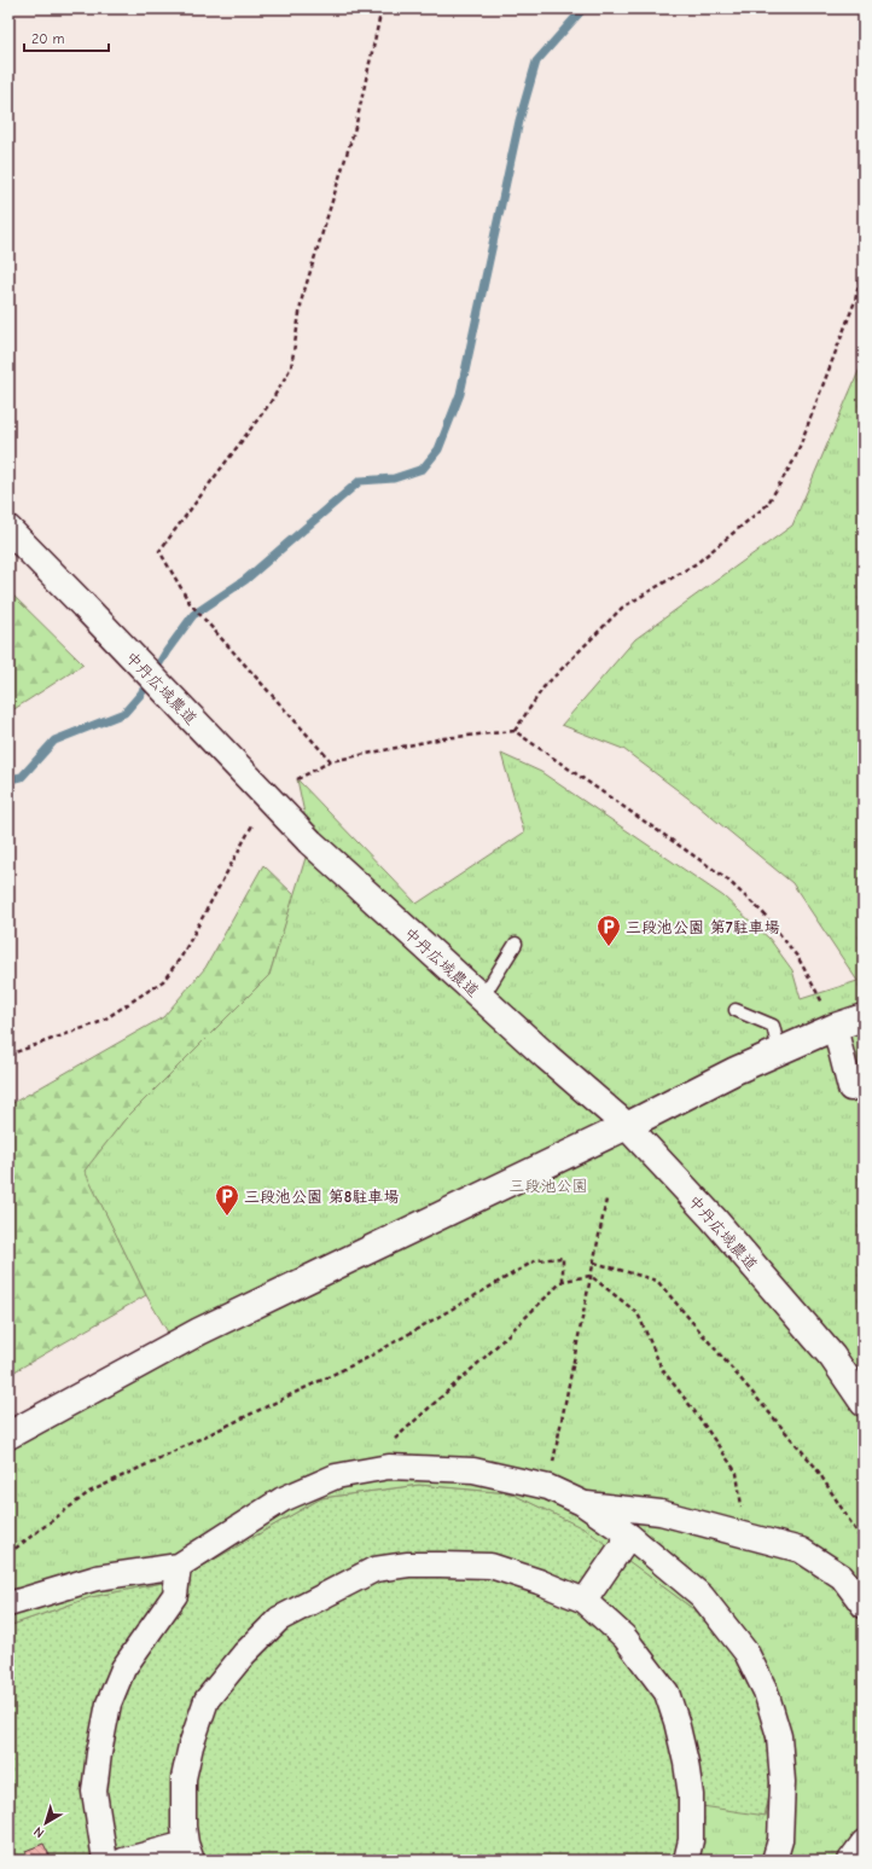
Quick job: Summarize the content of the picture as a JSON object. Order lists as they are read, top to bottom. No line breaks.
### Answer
{"streets":{"street":["中丹広域農道"]},"parks":["三段池公園"],"places":{"parking":["三段池公園 第7駐車場","三段池公園 第8駐車場"]},"scale_bar":"20 m","north":"bottom left"}
